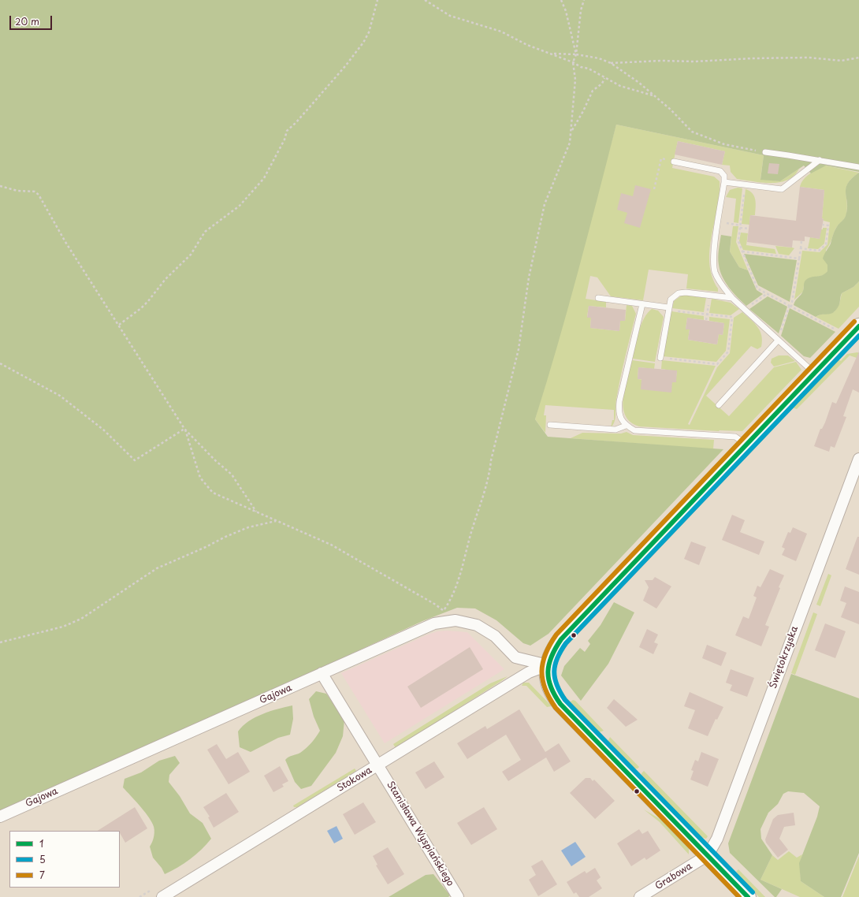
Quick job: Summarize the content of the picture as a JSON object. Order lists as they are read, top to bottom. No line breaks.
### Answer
{"streets":{"street":["Świętokrzyska","Gajowa","Stokowa","Stanisława Wyspiańskiego","Grabowa"]},"crossings":[["Świętokrzyska","Grabowa"],["Gajowa","Stokowa"],["Gajowa","Stanisława Wyspiańskiego"],["Stokowa","Stanisława Wyspiańskiego"]],"lines":["transit line 7","transit line 1","transit line 5"],"legend":["1","5","7"],"scale_bar":"20 m"}
